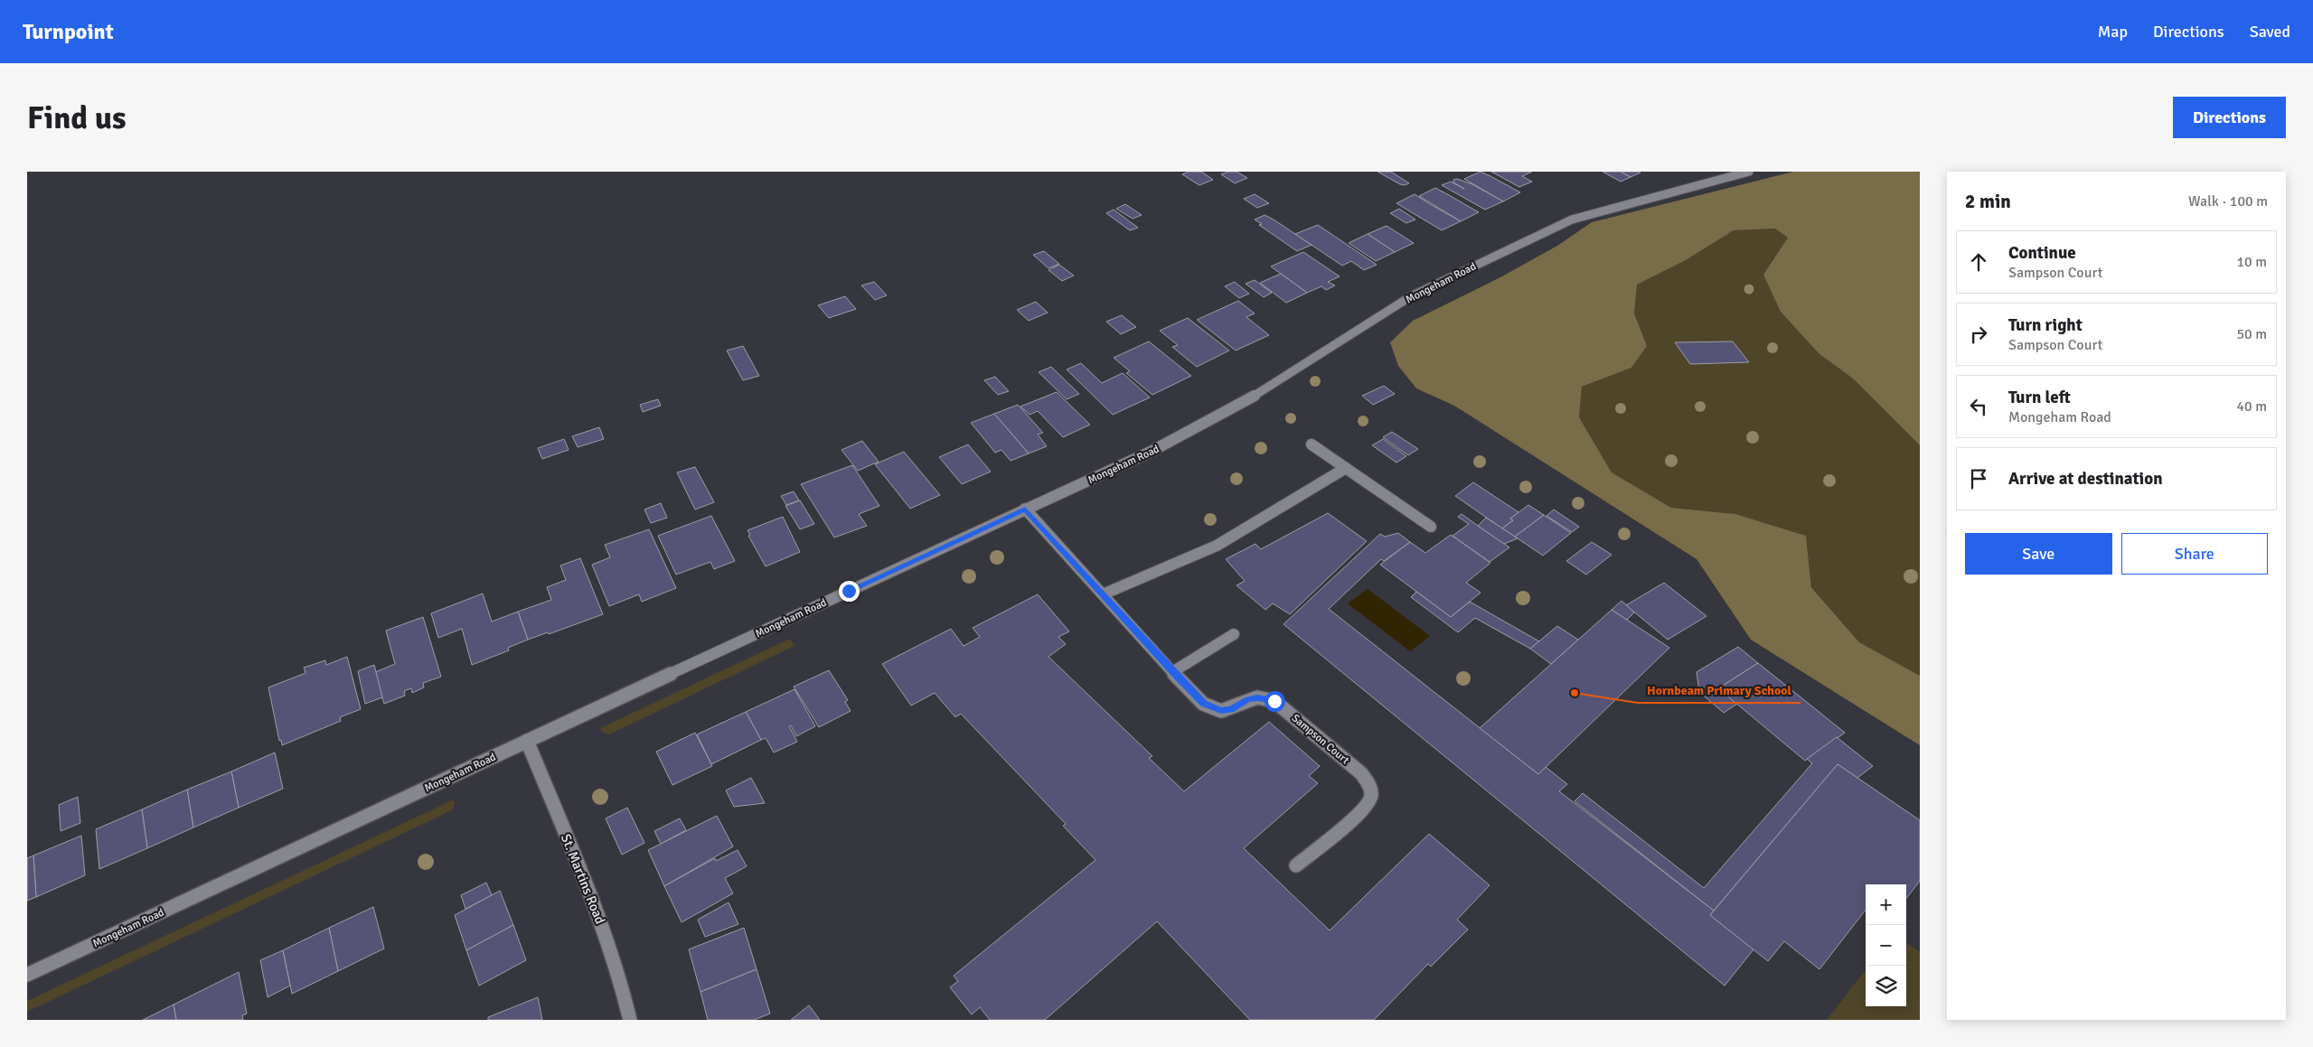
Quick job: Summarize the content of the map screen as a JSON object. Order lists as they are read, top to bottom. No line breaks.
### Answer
{"streets":{"street":["Mongeham Road","Sampson Court","St. Martins Road"]},"crossings":[["Mongeham Road","Sampson Court"],["Mongeham Road","St. Martins Road"]],"places":["Hornbeam Primary School"],"page":{"header":"Turnpoint","nav":["Map","Directions","Saved"],"buttons":["Directions",["Save","Share"]],"title":"Find us","heading":["2 min","Walk · 100 m"],"list":[["Continue","Sampson Court","10 m"],["Turn right","Sampson Court","50 m"],["Turn left","Mongeham Road","40 m"],"Arrive at destination"],"map_buttons":["+","−"]}}
